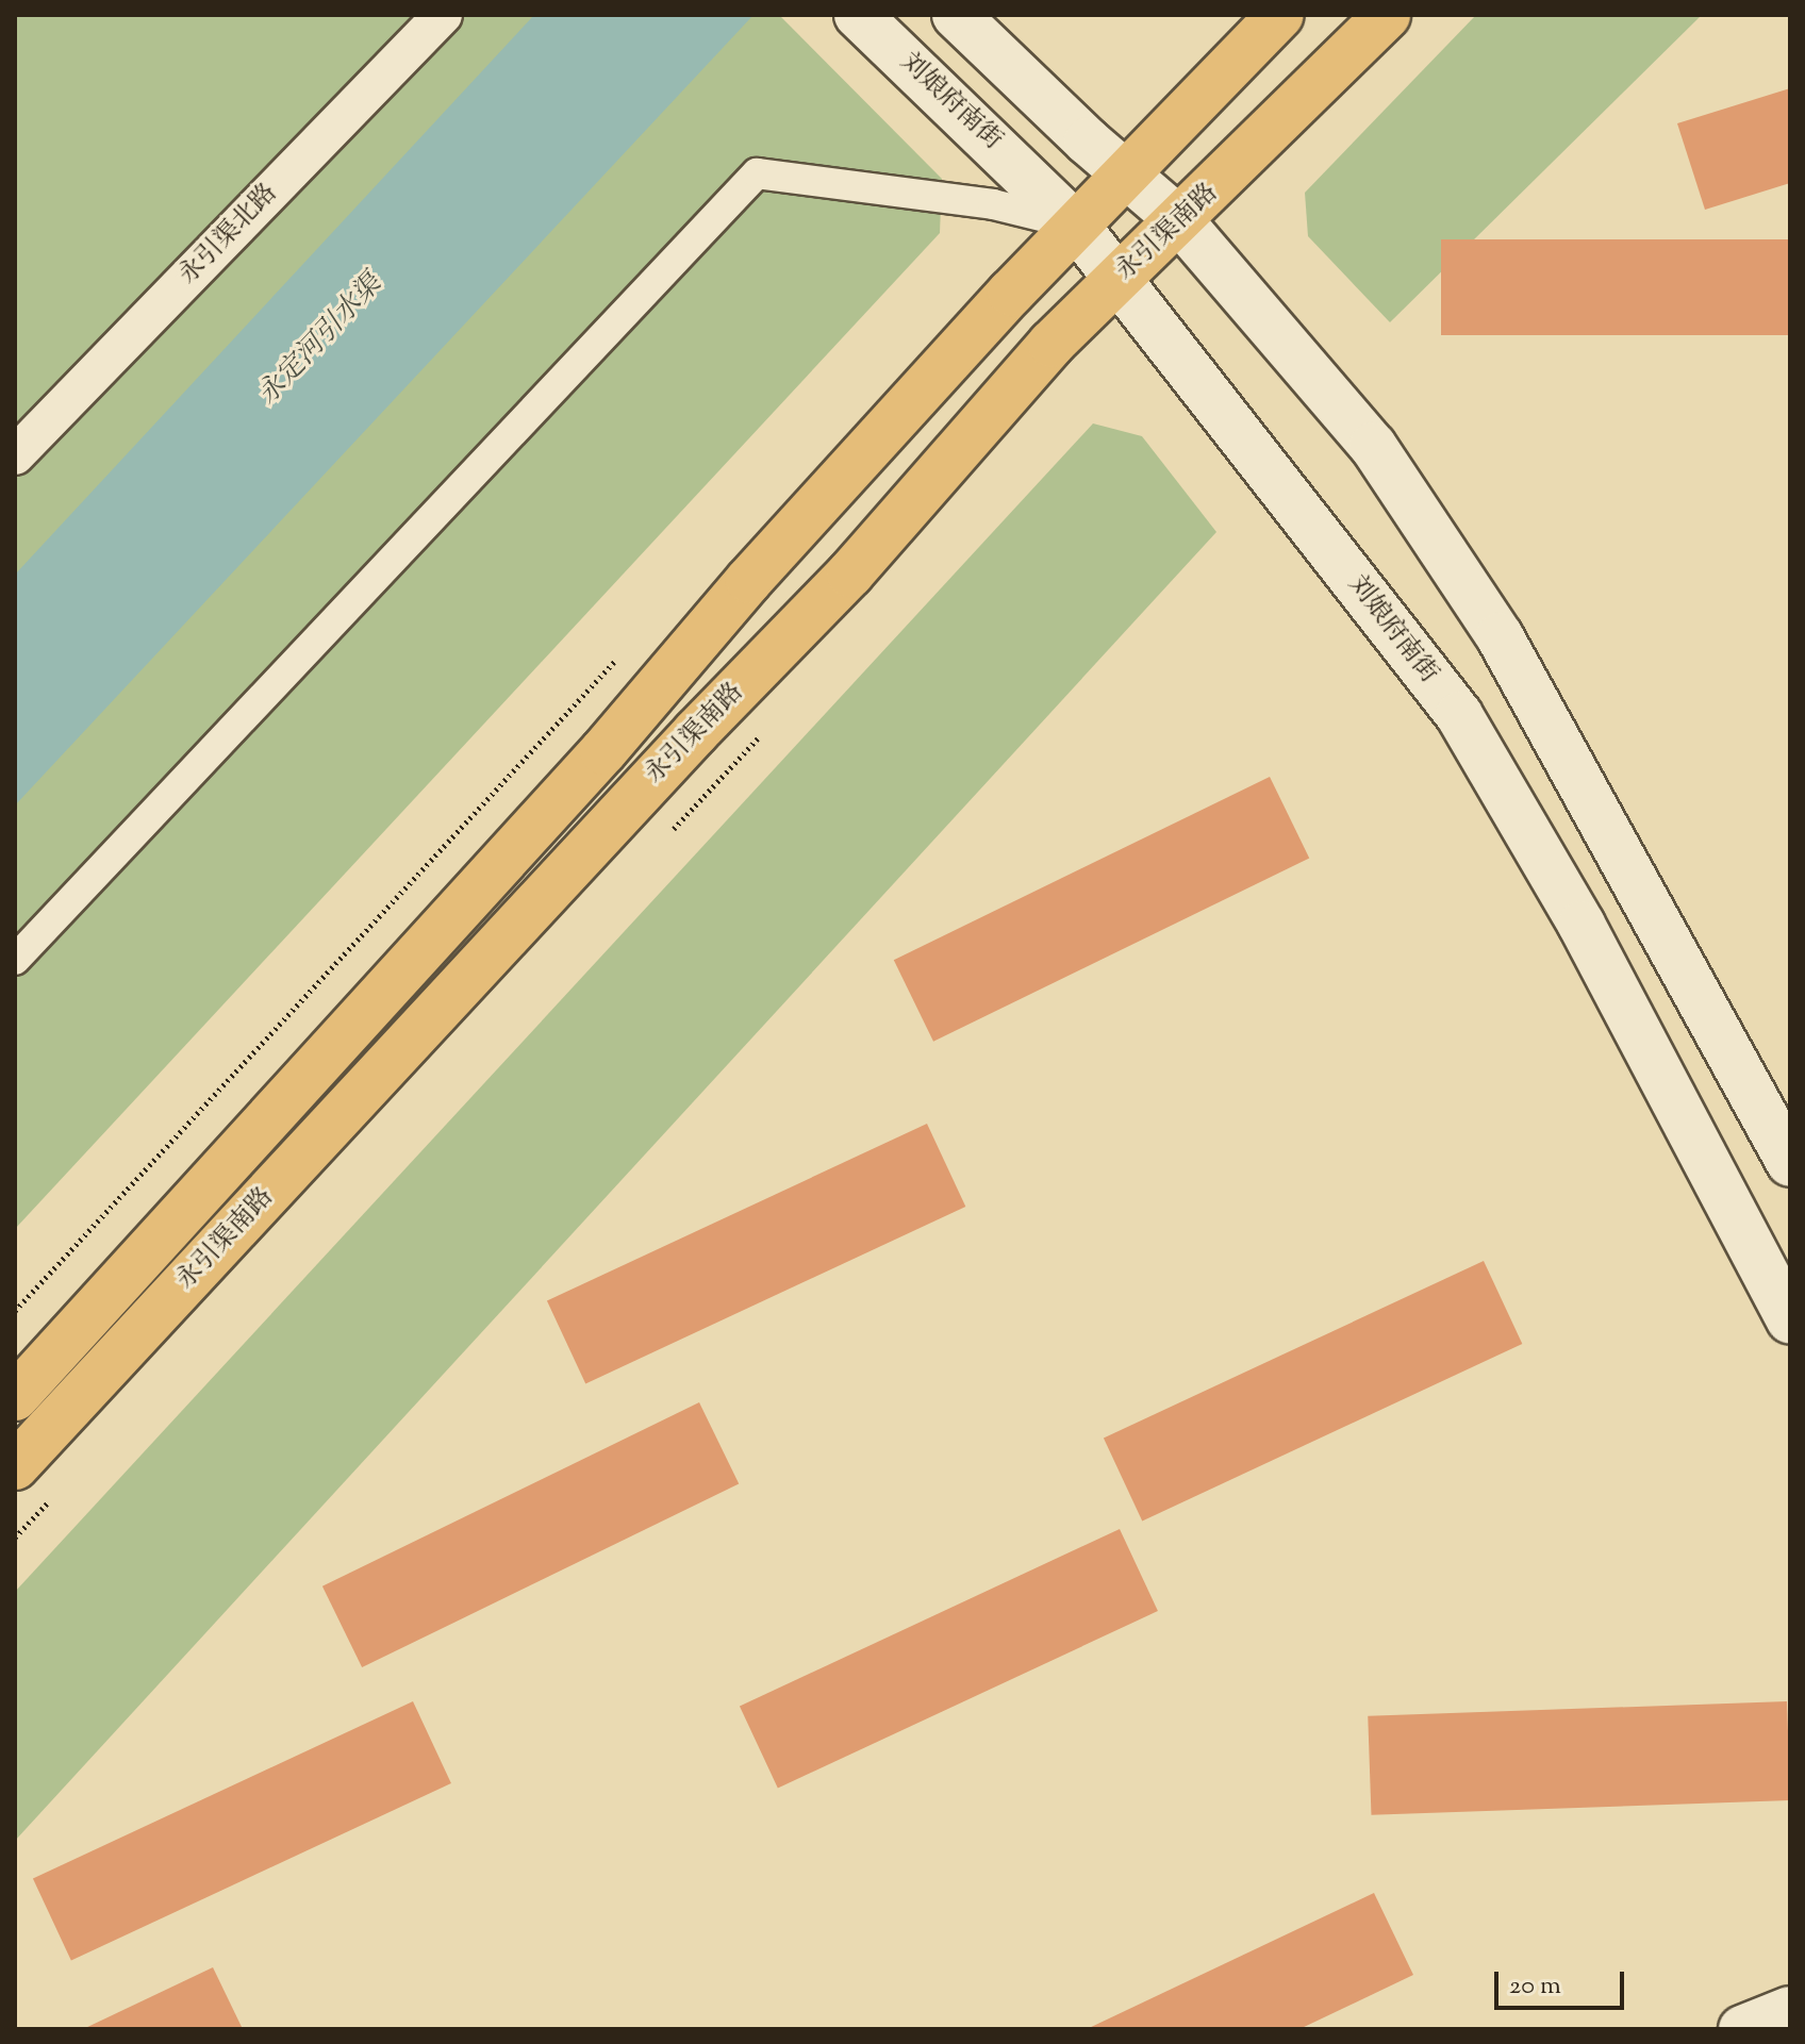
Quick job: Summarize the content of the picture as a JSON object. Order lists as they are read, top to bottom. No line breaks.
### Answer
{"streets":{"main road":["刘娘府南街","永引渠南路"],"street":["永引渠北路"]},"crossings":[["刘娘府南街","永引渠南路"]],"water":["永定河引水渠"],"scale_bar":"20 m"}
